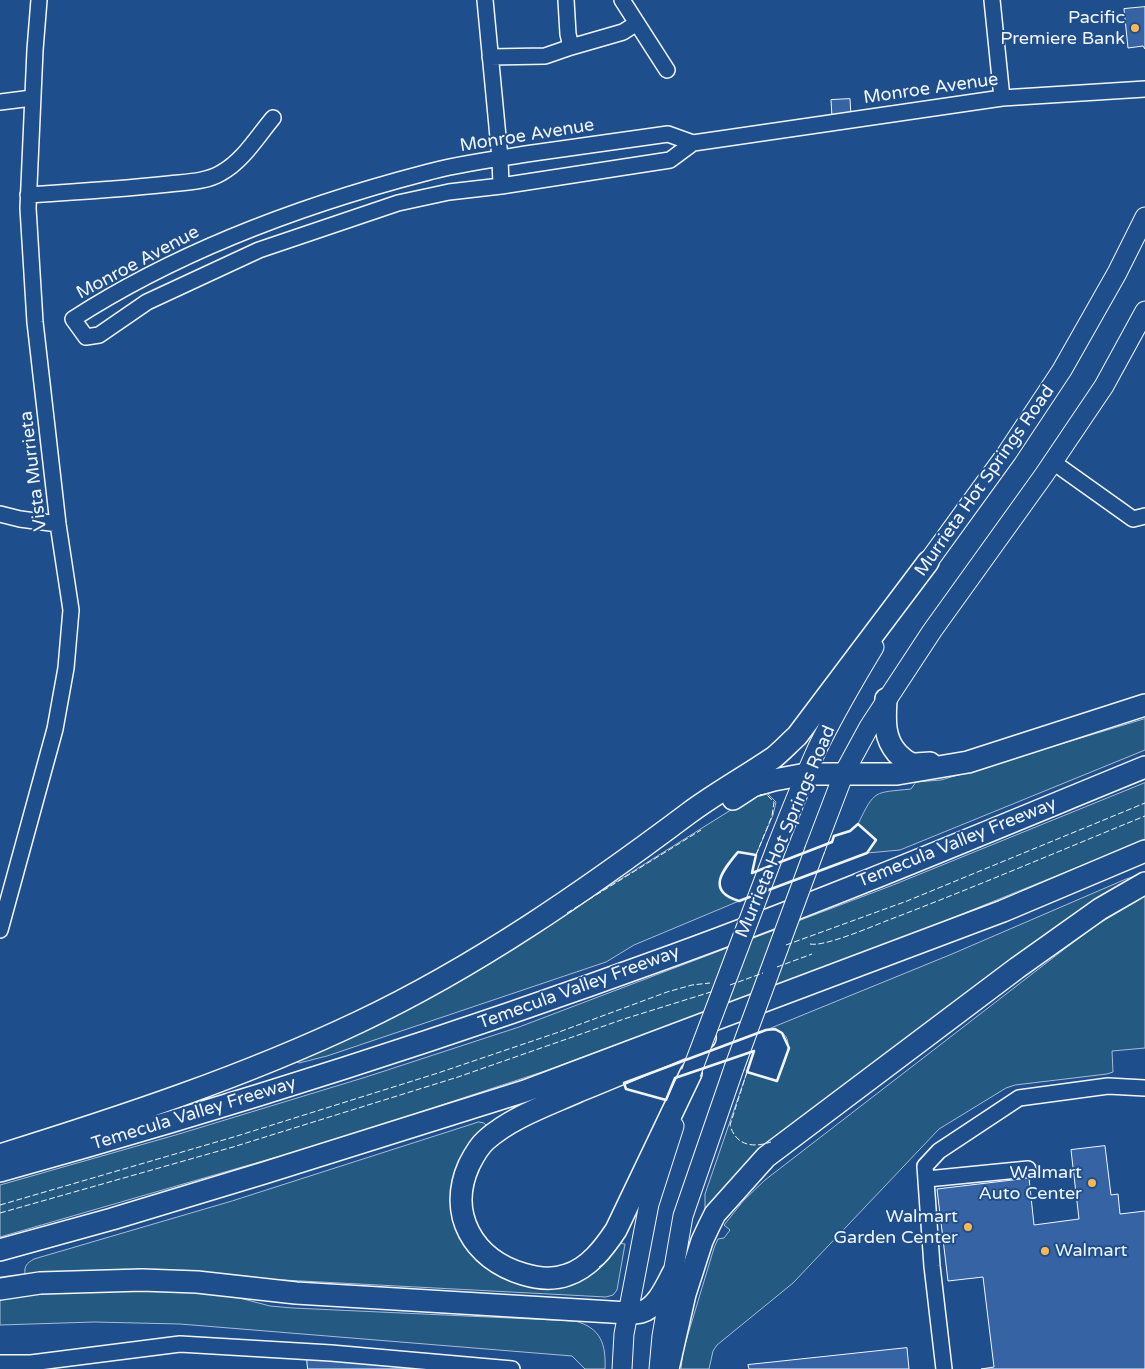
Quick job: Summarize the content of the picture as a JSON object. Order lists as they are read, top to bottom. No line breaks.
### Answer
{"streets":{"highway":["Temecula Valley Freeway"],"main road":["Murrieta Hot Springs Road"],"street":["Monroe Avenue","Vista Murrieta"]},"places":["Pacific Premiere Bank","Walmart Auto Center","Walmart Garden Center","Walmart"]}
